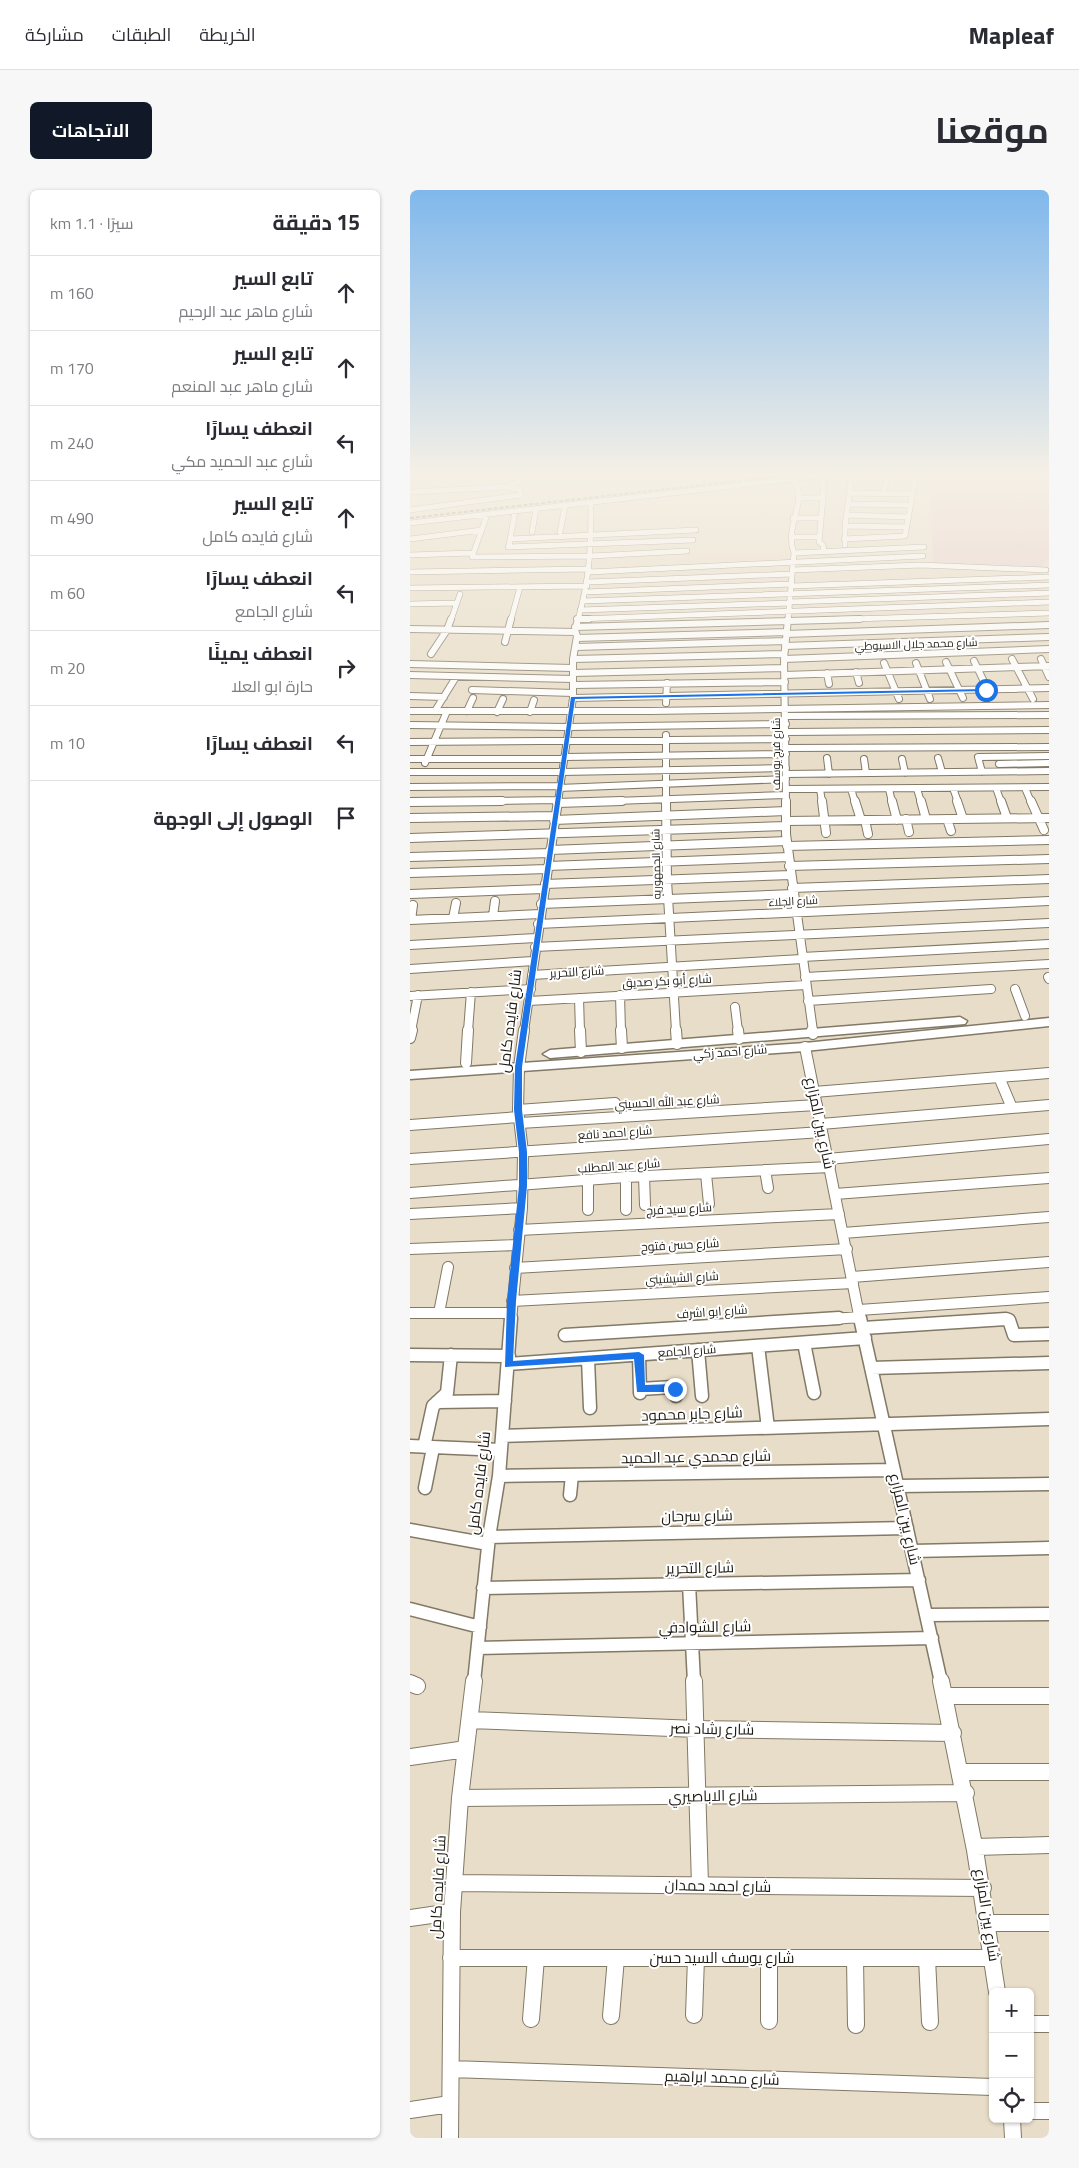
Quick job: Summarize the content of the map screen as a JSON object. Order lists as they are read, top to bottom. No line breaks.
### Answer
{"streets":{"street":["شارع محمد جلال الاسيوطي","شارع فرج يوسف","شارع الجمهوريه","شارع الجلاء","شارع التحرير","شارع أبو بكر صديق","شارع فايده كامل","شارع احمد زكي","شارع عبد الله الحسيني","شارع بين المزارع","شارع احمد نافع","شارع عبد المطلب","شارع سيد فرج","شارع حسن فتوح","شارع الشيشيني","شارع ابو اشرف","شارع الجامع","شارع جابر محمود","شارع محمدي عبد الحميد","شارع سرحان","شارع الشوادفي","شارع رشاد نصر","شارع الاباصيري","شارع احمد حمدان","شارع يوسف السيد حسن","شارع محمد ابراهيم"]},"crossings":[["شارع محمد جلال الاسيوطي","شارع فرج يوسف"],["شارع محمد جلال الاسيوطي","شارع فايده كامل"],["شارع فرج يوسف","شارع الجلاء"],["شارع فرج يوسف","شارع التحرير"],["شارع فرج يوسف","شارع أبو بكر صديق"],["شارع فرج يوسف","شارع احمد زكي"],["شارع الجمهوريه","شارع الجلاء"],["شارع الجمهوريه","شارع التحرير"],["شارع الجمهوريه","شارع أبو بكر صديق"],["شارع الجمهوريه","شارع احمد زكي"],["شارع الجلاء","شارع فايده كامل"],["شارع التحرير","شارع فايده كامل"],["شارع التحرير","شارع بين المزارع"],["شارع أبو بكر صديق","شارع فايده كامل"],["شارع فايده كامل","شارع احمد زكي"],["شارع فايده كامل","شارع عبد الله الحسيني"],["شارع فايده كامل","شارع احمد نافع"],["شارع فايده كامل","شارع عبد المطلب"],["شارع فايده كامل","شارع سيد فرج"],["شارع فايده كامل","شارع حسن فتوح"],["شارع فايده كامل","شارع الشيشيني"],["شارع فايده كامل","شارع الجامع"],["شارع فايده كامل","شارع جابر محمود"],["شارع فايده كامل","شارع محمدي عبد الحميد"],["شارع فايده كامل","شارع سرحان"],["شارع فايده كامل","شارع الشوادفي"],["شارع فايده كامل","شارع رشاد نصر"],["شارع فايده كامل","شارع الاباصيري"],["شارع فايده كامل","شارع احمد حمدان"],["شارع فايده كامل","شارع يوسف السيد حسن"],["شارع فايده كامل","شارع محمد ابراهيم"],["شارع احمد زكي","شارع بين المزارع"],["شارع عبد الله الحسيني","شارع بين المزارع"],["شارع بين المزارع","شارع احمد نافع"],["شارع بين المزارع","شارع عبد المطلب"],["شارع بين المزارع","شارع سيد فرج"],["شارع بين المزارع","شارع حسن فتوح"],["شارع بين المزارع","شارع الشيشيني"],["شارع بين المزارع","شارع ابو اشرف"],["شارع بين المزارع","شارع الجامع"],["شارع بين المزارع","شارع جابر محمود"],["شارع بين المزارع","شارع محمدي عبد الحميد"],["شارع بين المزارع","شارع سرحان"],["شارع بين المزارع","شارع الشوادفي"],["شارع بين المزارع","شارع رشاد نصر"],["شارع بين المزارع","شارع الاباصيري"],["شارع بين المزارع","شارع احمد حمدان"],["شارع بين المزارع","شارع يوسف السيد حسن"],["شارع ابو اشرف","شارع الجامع"]],"page":{"header":"Mapleaf","nav":["الخريطة","الطبقات","مشاركة"],"title":"موقعنا","buttons":"الاتجاهات","heading":["15 دقيقة","سيرًا · 1.1 km"],"list":[["تابع السير","شارع ماهر عبد الرحيم","160 m"],["تابع السير","شارع ماهر عبد المنعم","170 m"],["انعطف يسارًا","شارع عبد الحميد مكي","240 m"],["تابع السير","شارع فايده كامل","490 m"],["انعطف يسارًا","شارع الجامع","60 m"],["انعطف يمينًا","حارة ابو العلا","20 m"],["انعطف يسارًا","10 m"],"الوصول إلى الوجهة"],"map_buttons":["+","−"]}}
